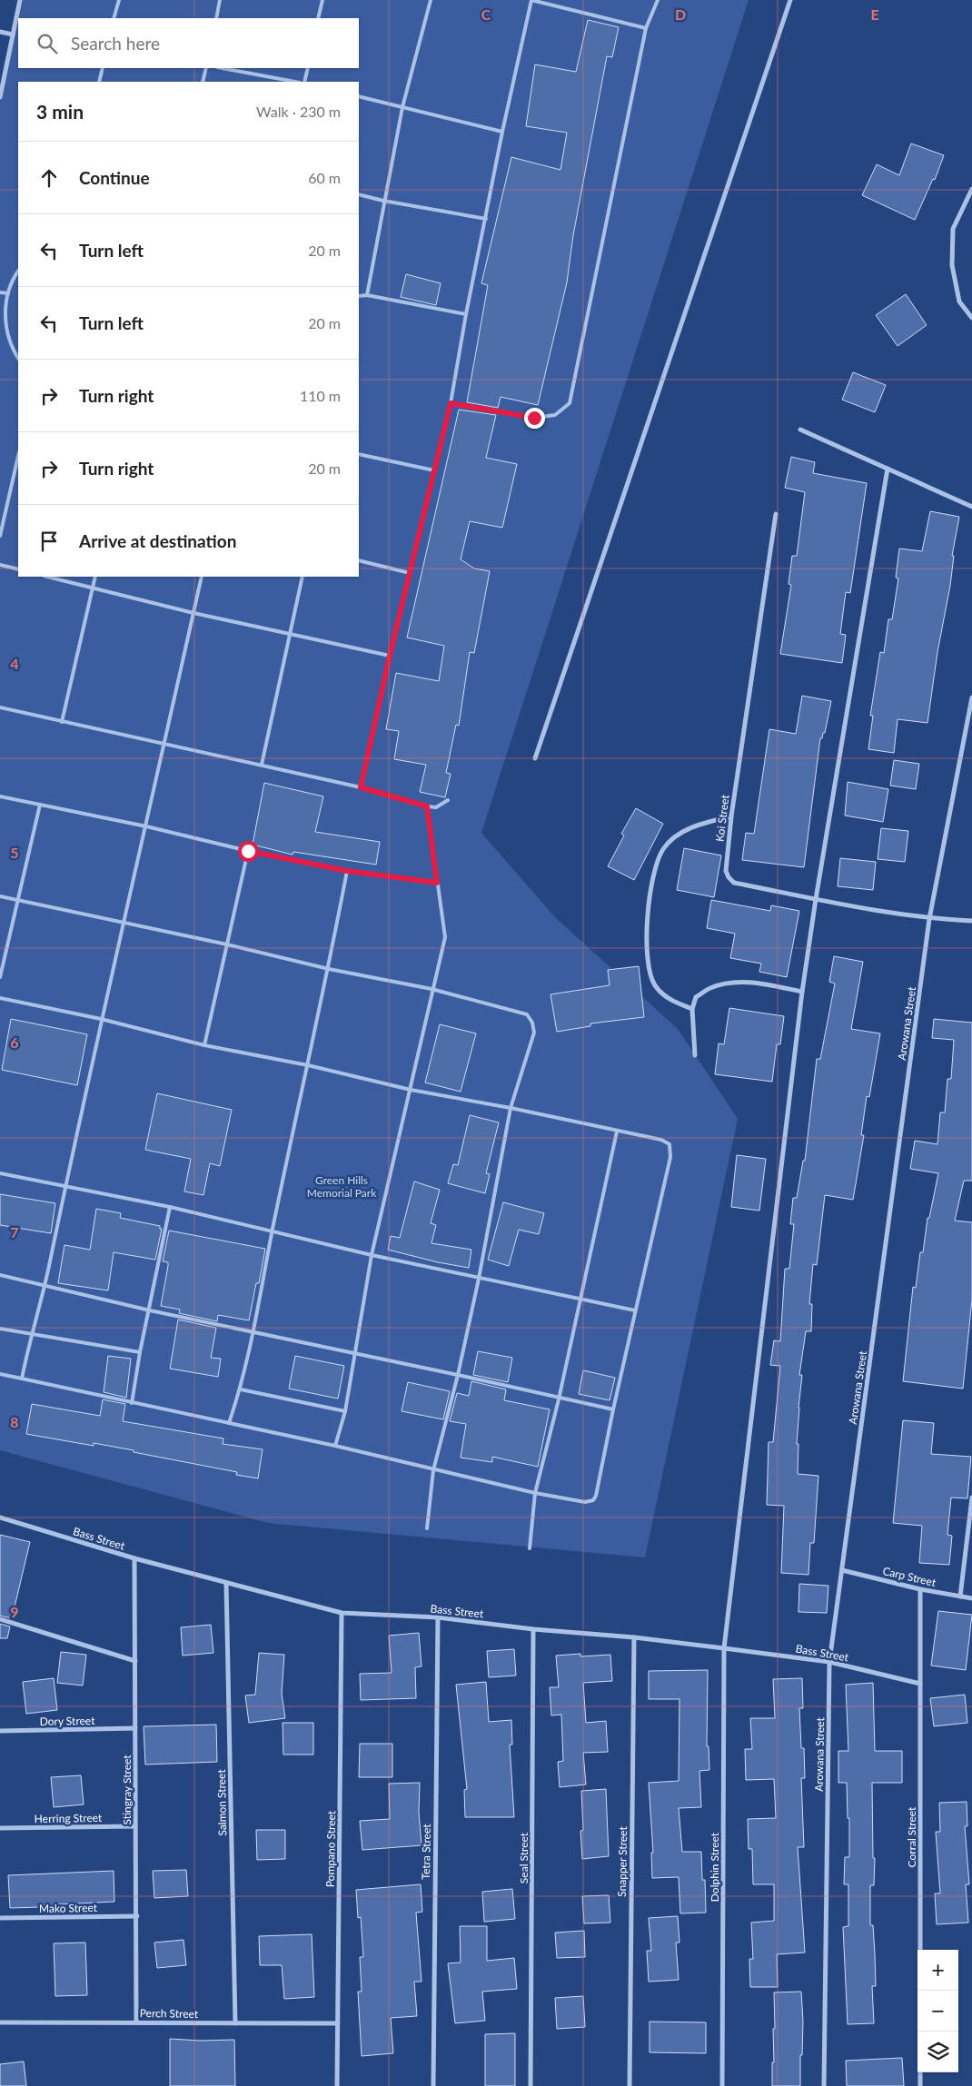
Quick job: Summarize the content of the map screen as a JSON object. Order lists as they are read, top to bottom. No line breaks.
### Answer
{"streets":{"street":["Koi Street","Arowana Street","Bass Street","Carp Street","Dory Street","Stingray Street","Salmon Street","Herring Street","Corral Street","Pompano Street","Tetra Street","Seal Street","Snapper Street","Dolphin Street","Mako Street","Perch Street"]},"crossings":[["Koi Street","Arowana Street"],["Koi Street","Dolphin Street"],["Arowana Street","Bass Street"],["Arowana Street","Carp Street"],["Bass Street","Stingray Street"],["Bass Street","Salmon Street"],["Bass Street","Corral Street"],["Bass Street","Pompano Street"],["Bass Street","Tetra Street"],["Bass Street","Seal Street"],["Bass Street","Snapper Street"],["Bass Street","Dolphin Street"],["Carp Street","Corral Street"],["Dory Street","Stingray Street"],["Stingray Street","Herring Street"],["Stingray Street","Mako Street"],["Stingray Street","Perch Street"],["Salmon Street","Perch Street"],["Pompano Street","Perch Street"]],"parks":["Green Hills Memorial Park"],"page":{"search":"Search here","heading":["3 min","Walk · 230 m"],"list":[["Continue","60 m"],["Turn left","20 m"],["Turn left","20 m"],["Turn right","110 m"],["Turn right","20 m"],"Arrive at destination"],"map_buttons":["+","−"]},"grid":{"columns":["C","D","E"],"rows":["4","5","6","7","8","9"]}}
